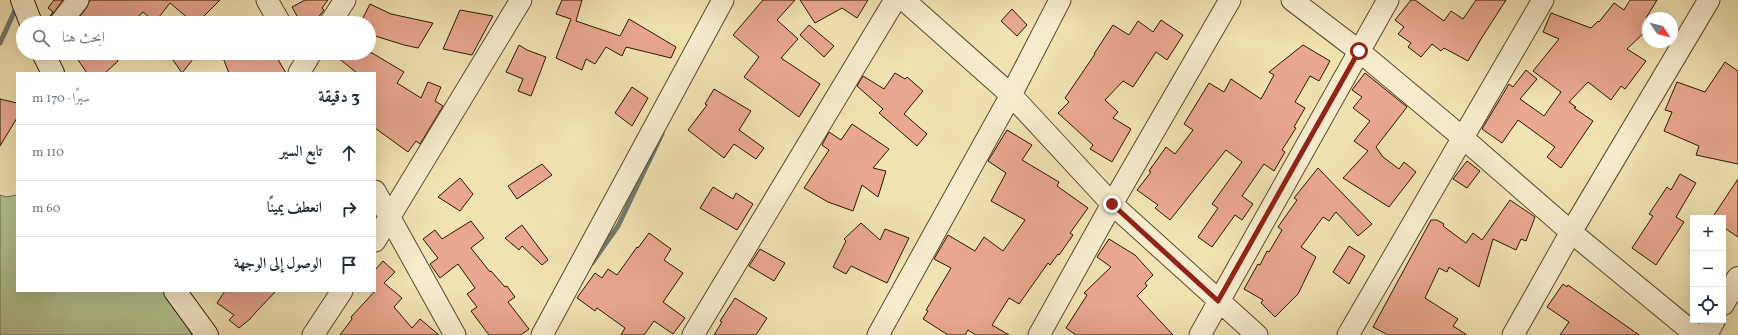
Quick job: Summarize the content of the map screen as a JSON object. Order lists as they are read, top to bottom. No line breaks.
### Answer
{"north":"bottom right","page":{"search":"ابحث هنا","heading":["3 دقيقة","سيرًا · 170 m"],"list":[["تابع السير","110 m"],["انعطف يمينًا","60 m"],"الوصول إلى الوجهة"],"map_buttons":["+","−"]}}
